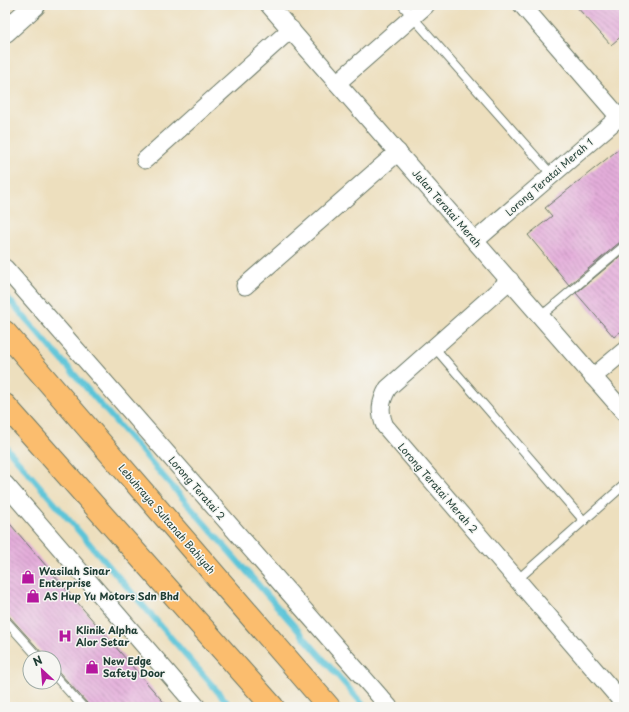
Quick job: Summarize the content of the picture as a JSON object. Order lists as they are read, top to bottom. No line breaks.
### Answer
{"streets":{"main road":["Lebuhraya Sultanah Bahiyah"],"street":["Lorong Teratai Merah 1","Jalan Teratai Merah","Lorong Teratai 2","Lorong Teratai Merah 2"]},"crossings":[["Lorong Teratai Merah 1","Jalan Teratai Merah"],["Jalan Teratai Merah","Lorong Teratai Merah 2"]],"places":{"shop":["Wasilah Sinar Enterprise","AS Hup Yu Motors Sdn Bhd","New Edge Safety Door"],"hospital":["Klinik Alpha Alor Setar"]},"north":"top left"}
